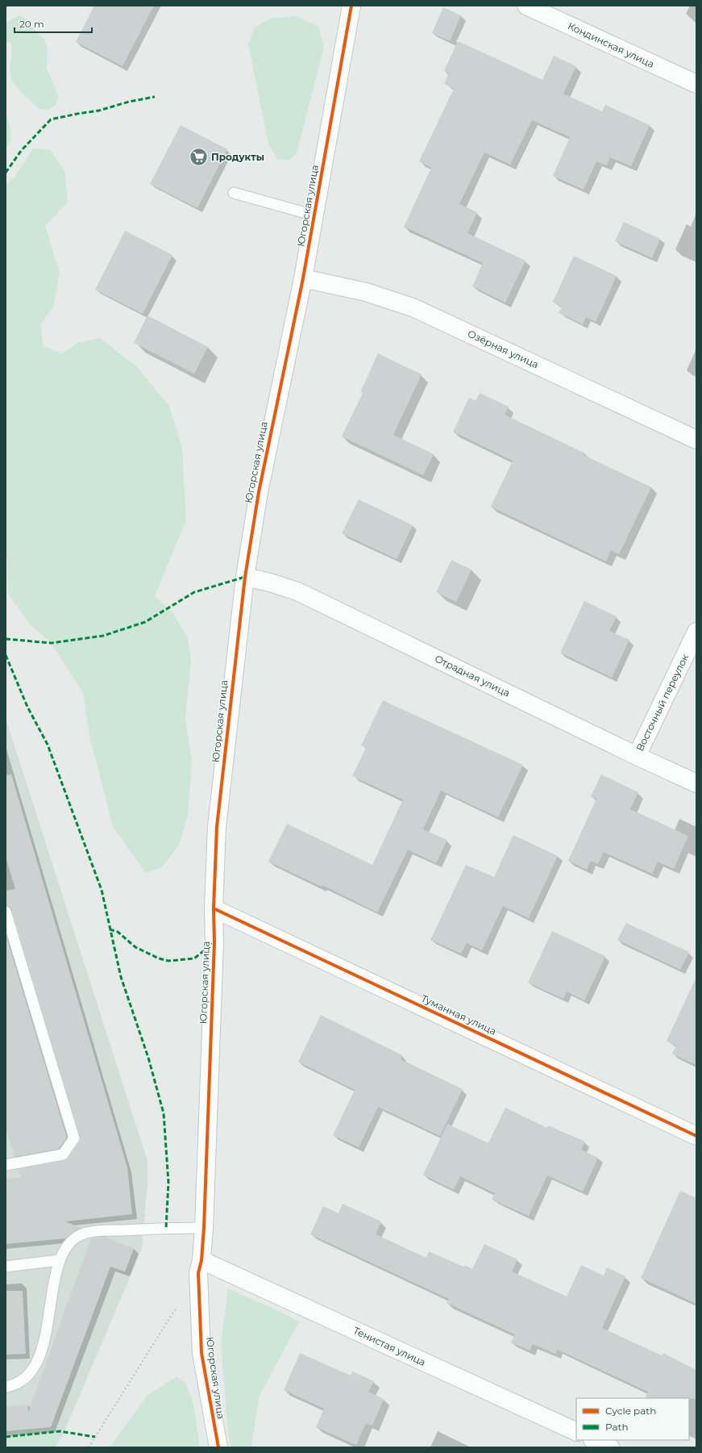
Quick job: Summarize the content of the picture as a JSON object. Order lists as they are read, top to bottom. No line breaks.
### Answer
{"streets":{"street":["Кондинская улица","Югорская улица","Озёрная улица","Отрадная улица","Восточный переулок","Туманная улица","Тенистая улица"]},"crossings":[["Югорская улица","Озёрная улица"],["Югорская улица","Отрадная улица"],["Югорская улица","Туманная улица"],["Югорская улица","Тенистая улица"],["Отрадная улица","Восточный переулок"]],"places":{"supermarket":["Продукты"]},"legend":["Cycle path","Path"],"scale_bar":"20 m"}
